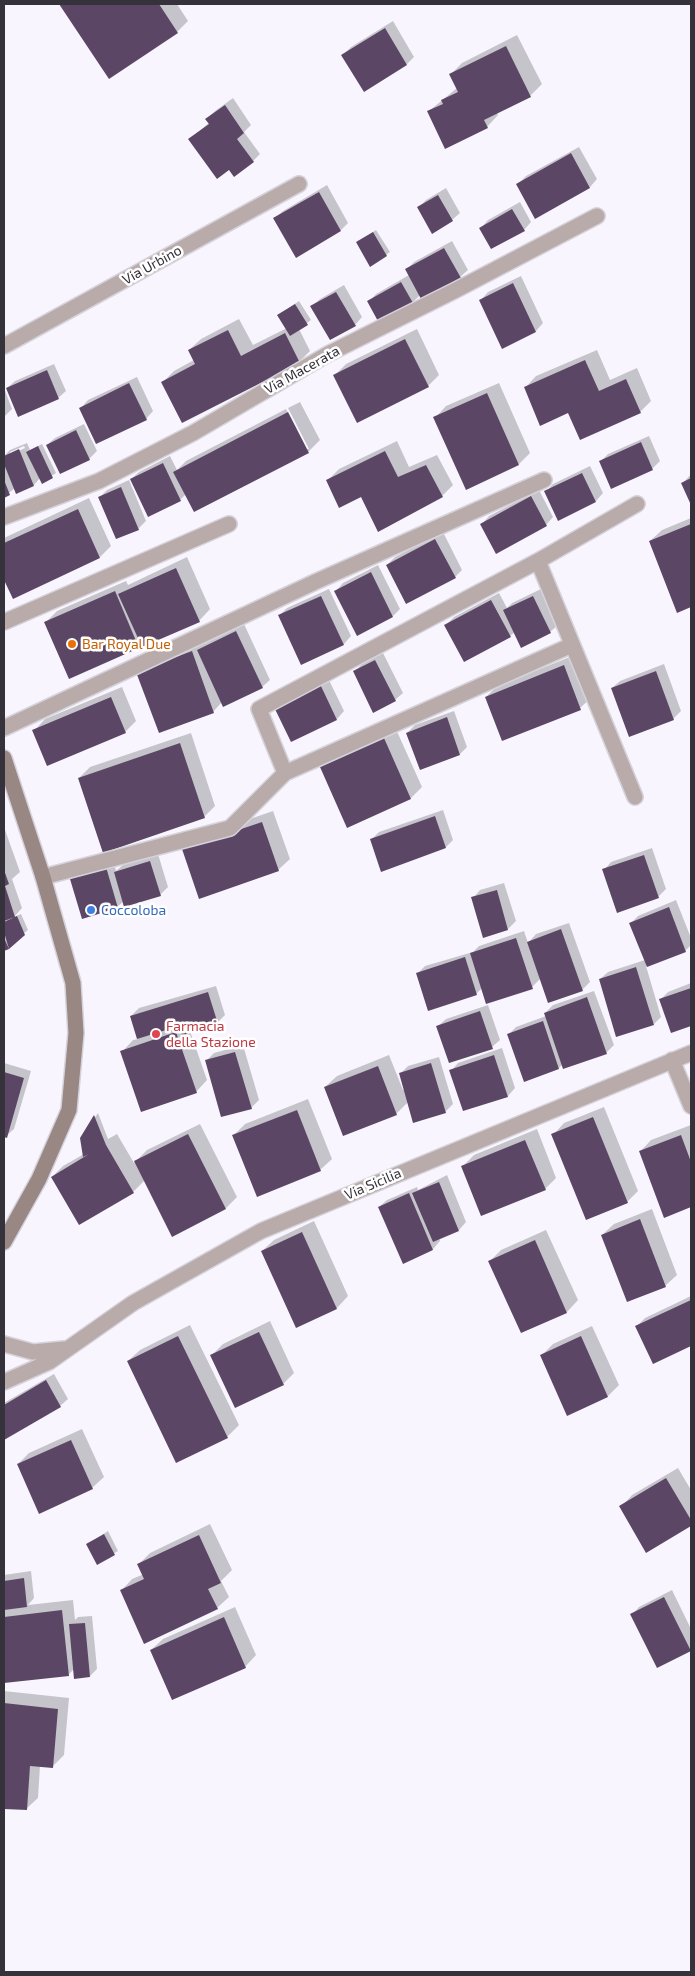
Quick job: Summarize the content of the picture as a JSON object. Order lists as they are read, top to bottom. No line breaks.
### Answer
{"streets":{"street":["Via Urbino","Via Macerata","Via Sicilia"]},"places":["Bar Royal Due","Coccoloba","Farmacia della Stazione"]}
